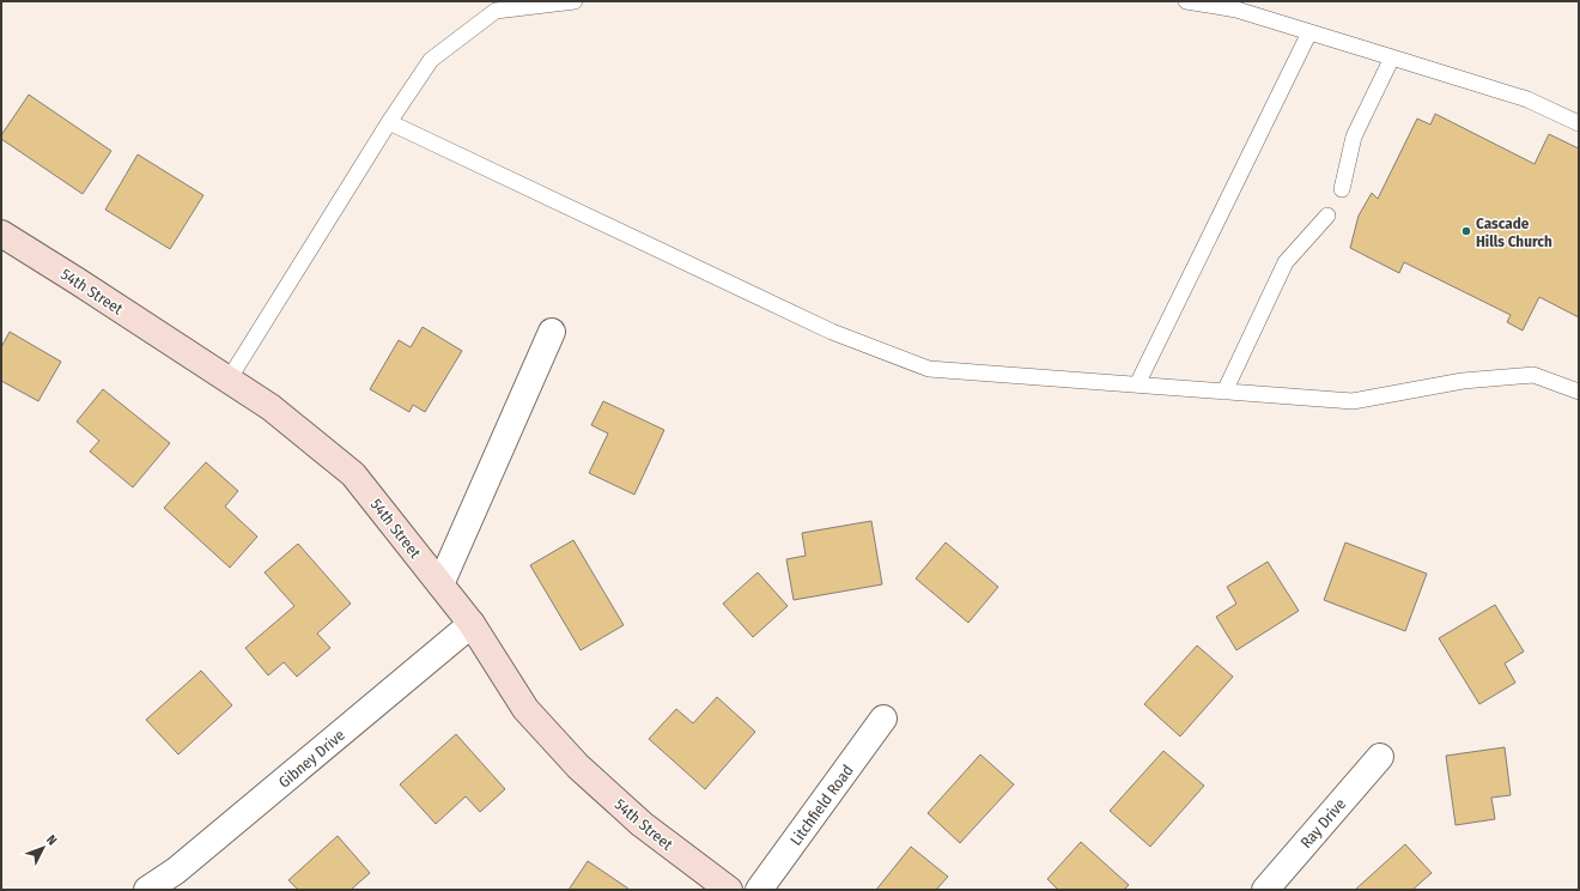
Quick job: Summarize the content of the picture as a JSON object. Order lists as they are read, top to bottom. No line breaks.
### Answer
{"streets":{"main road":["54th Street"],"street":["Gibney Drive","Litchfield Road","Ray Drive"]},"crossings":[["54th Street","Gibney Drive"]],"places":["Cascade Hills Church"],"north":"top right"}
